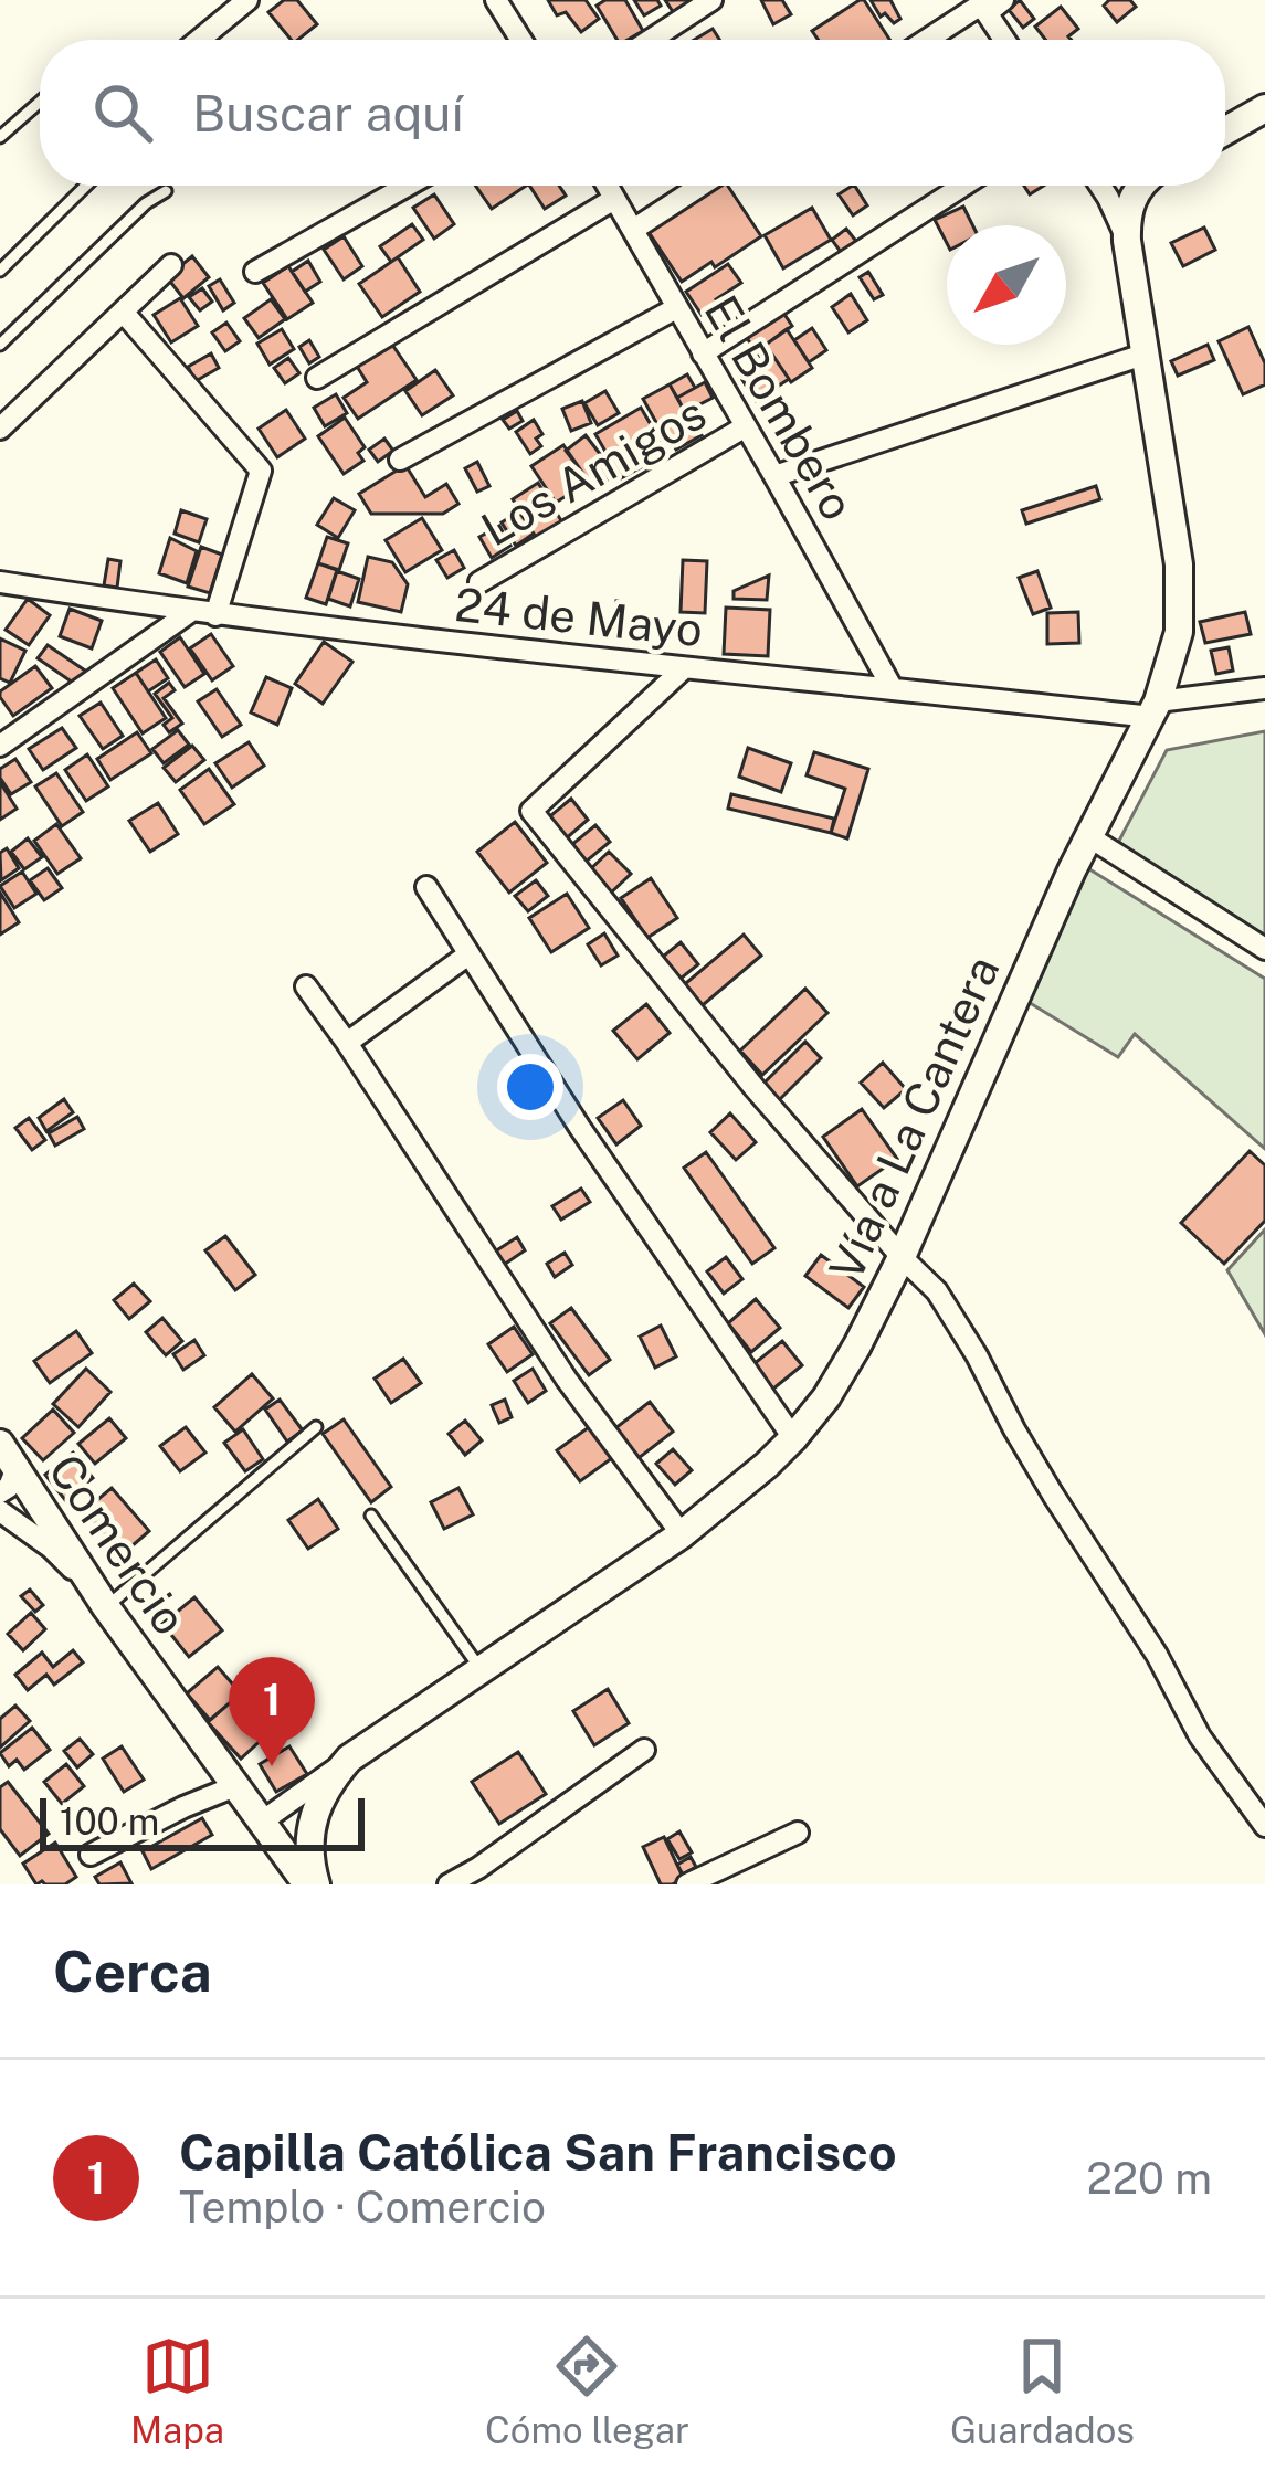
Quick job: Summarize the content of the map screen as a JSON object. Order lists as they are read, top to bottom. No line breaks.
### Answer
{"streets":{"main road":["Vía a La Cantera","Comercio"],"street":["El Bombero","Los Amigos","24 de Mayo"]},"crossings":[["El Bombero","Los Amigos"],["El Bombero","24 de Mayo"],["24 de Mayo","Vía a La Cantera"],["Vía a La Cantera","Comercio"]],"scale_bar":"100 m","north":"bottom left","page":{"search":"Buscar aquí","pins":"1","scale":"100 m","heading":"Cerca","list":[{"mark":"1","name":"Capilla Católica San Francisco","note":"Templo · Comercio","value":"220 m"}],"nav":["Mapa","Cómo llegar","Guardados"]}}
